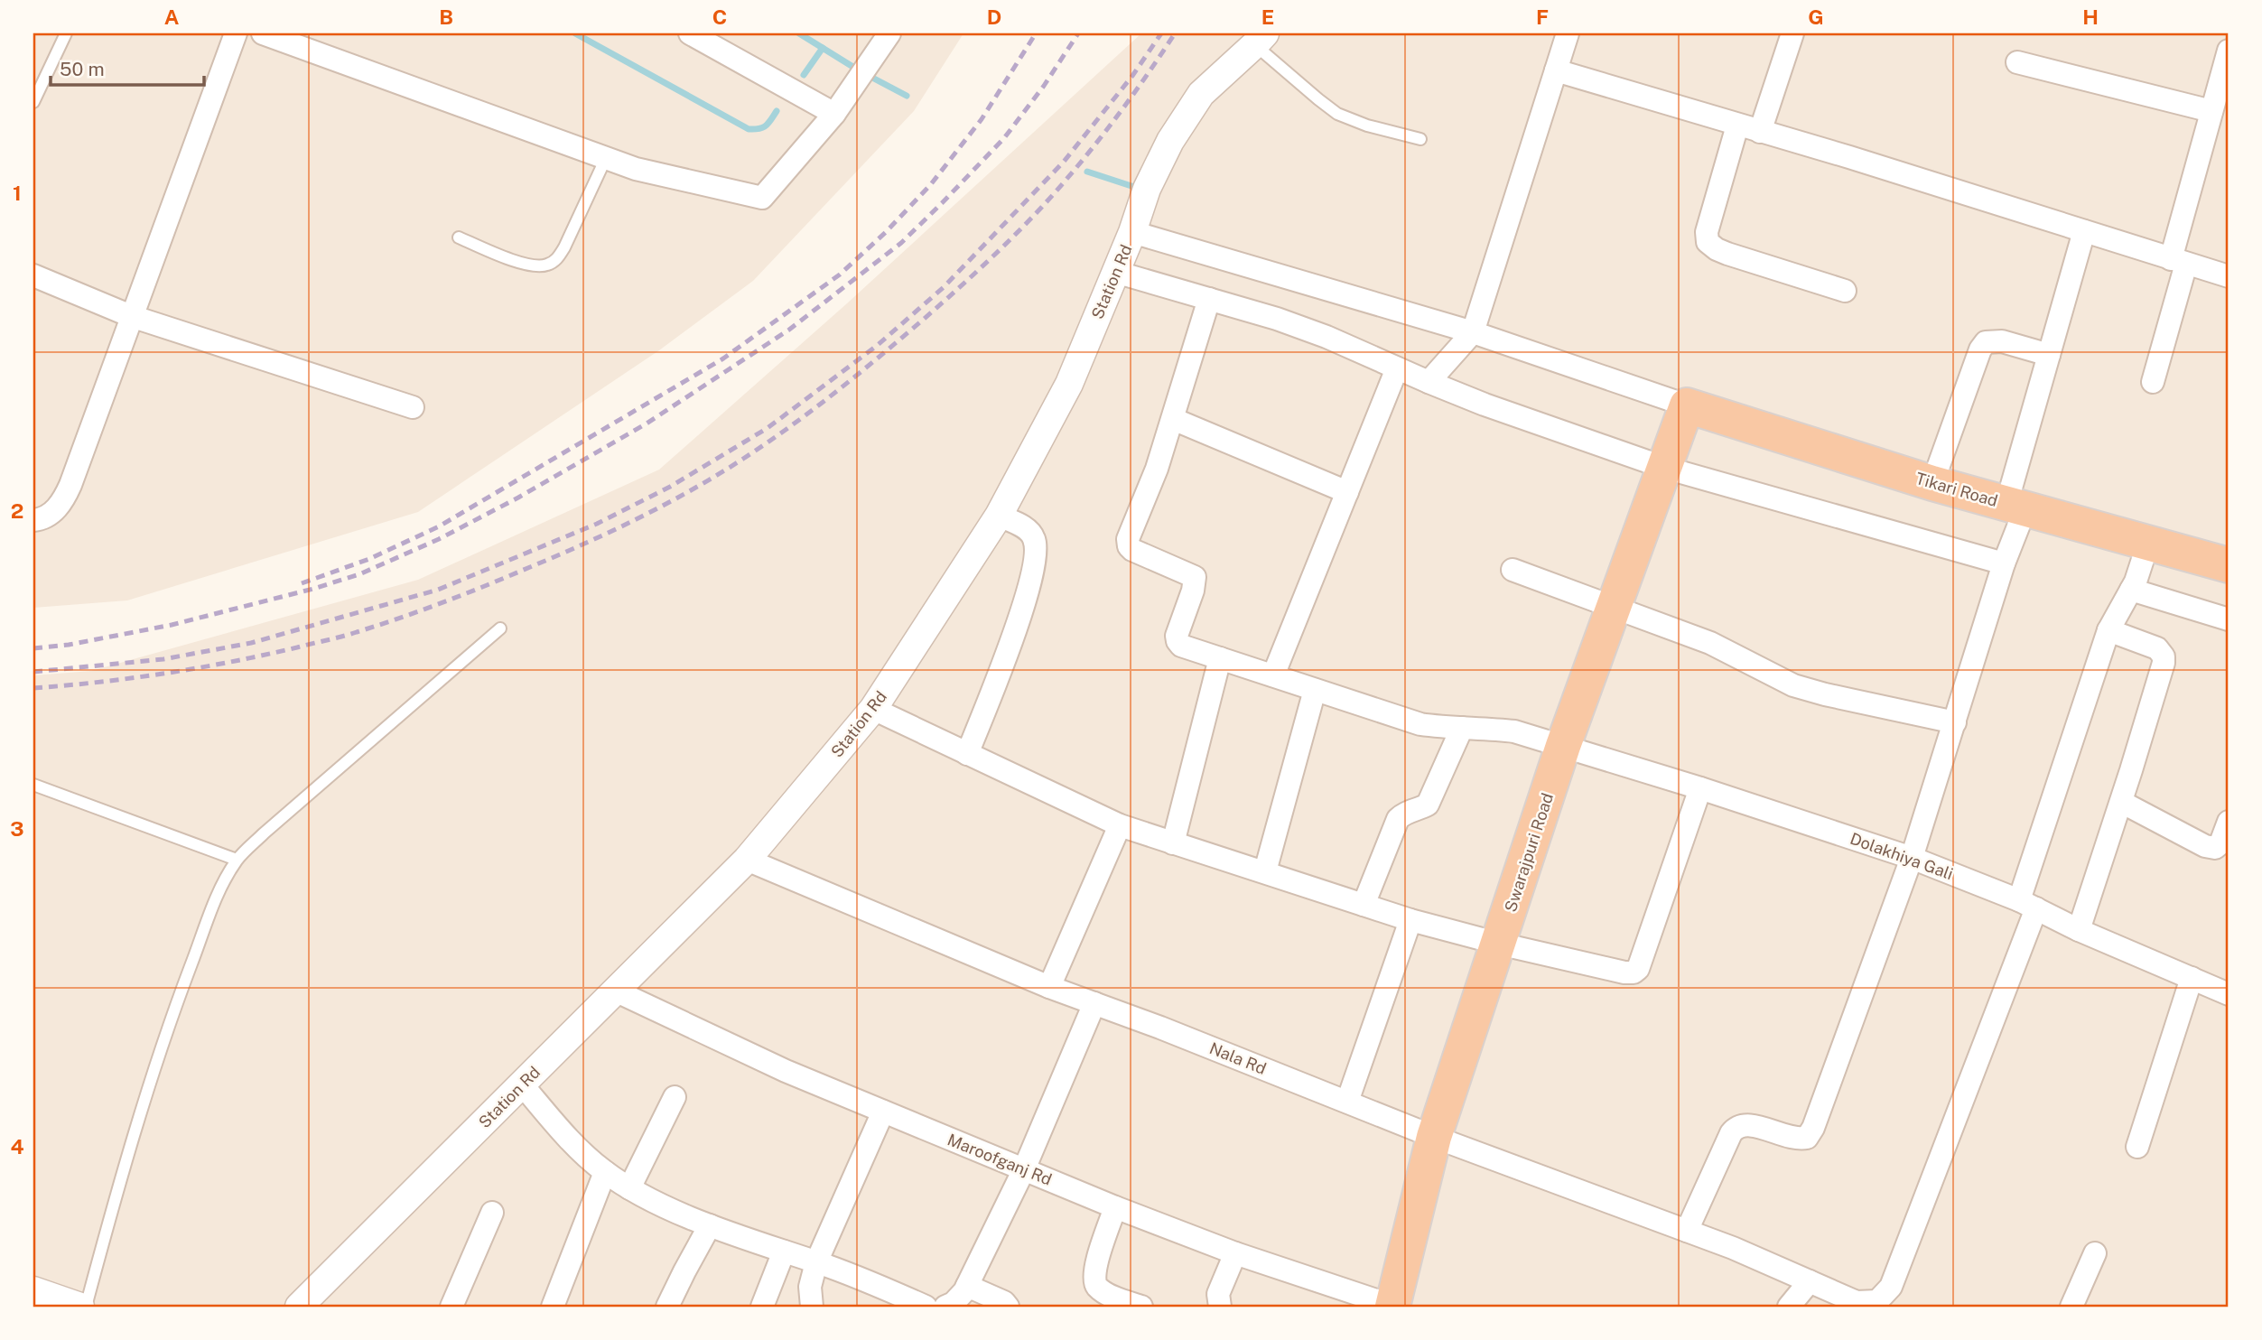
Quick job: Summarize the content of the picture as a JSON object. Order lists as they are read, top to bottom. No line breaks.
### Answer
{"streets":{"highway":["Tikari Road","Swarajpuri Road"],"street":["Station Rd","Dolakhiya Gali","Nala Rd","Maroofganj Rd"]},"crossings":[["Station Rd","Nala Rd"],["Station Rd","Maroofganj Rd"],["Tikari Road","Swarajpuri Road"],["Tikari Road","Nala Rd"],["Swarajpuri Road","Dolakhiya Gali"],["Swarajpuri Road","Nala Rd"],["Swarajpuri Road","Maroofganj Rd"],["Dolakhiya Gali","Nala Rd"]],"scale_bar":"50 m","grid":{"columns":["A","B","C","D","E","F","G","H"],"rows":["1","2","3","4"]}}
